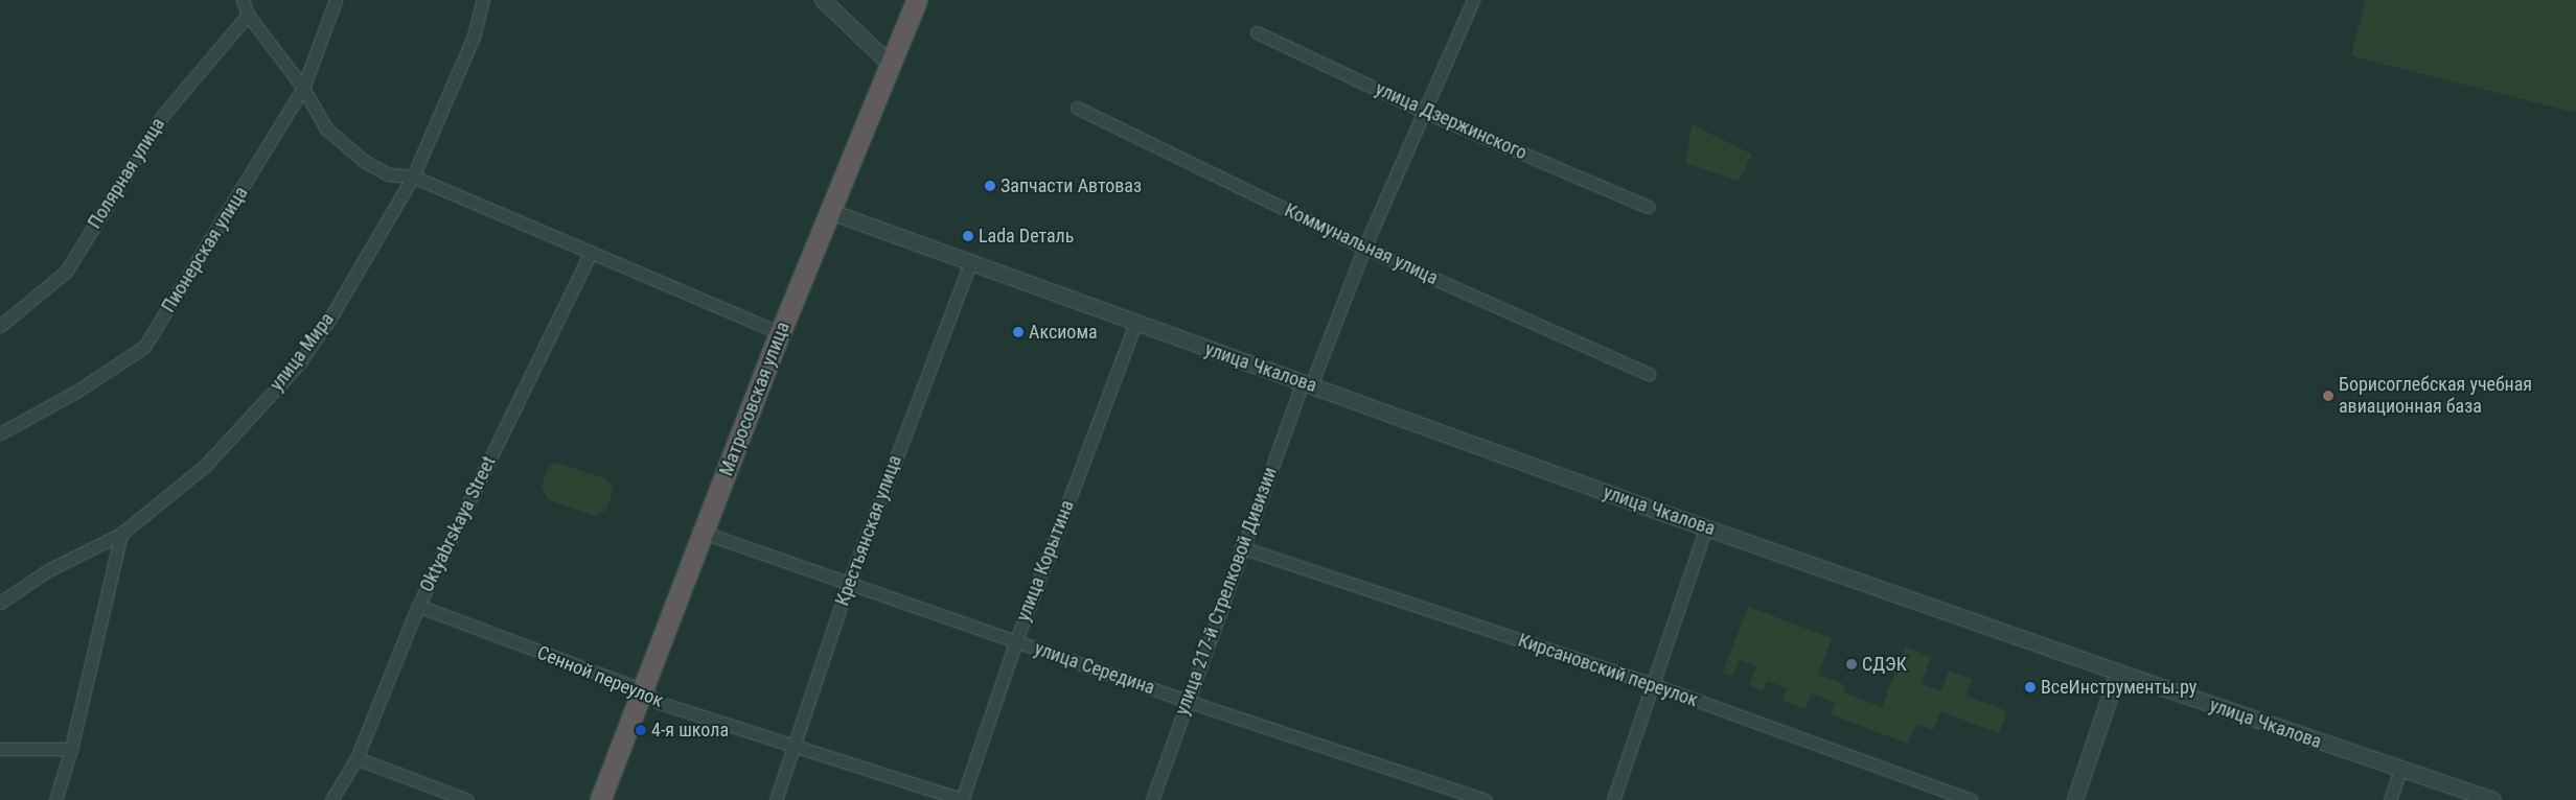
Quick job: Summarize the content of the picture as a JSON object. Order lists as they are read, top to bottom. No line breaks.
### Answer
{"streets":{"highway":["Матросовская улица"],"street":["улица Дзержинского","Полярная улица","Коммунальная улица","Пионерская улица","улица Мира","улица Чкалова","Oktyabrskaya Street","Крестьянская улица","улица Корытина","улица 217-й Стрелковой Дивизии","улица Середина","Кирсановский переулок","Сенной переулок"]},"crossings":[["улица Дзержинского","улица 217-й Стрелковой Дивизии"],["Коммунальная улица","улица 217-й Стрелковой Дивизии"],["улица Чкалова","Матросовская улица"],["улица Чкалова","Крестьянская улица"],["улица Чкалова","улица Корытина"],["улица Чкалова","улица 217-й Стрелковой Дивизии"],["Матросовская улица","улица Середина"],["Матросовская улица","Сенной переулок"],["Oktyabrskaya Street","Сенной переулок"],["Крестьянская улица","улица Середина"],["Крестьянская улица","Сенной переулок"],["улица Корытина","улица Середина"],["улица Корытина","Сенной переулок"],["улица 217-й Стрелковой Дивизии","улица Середина"],["улица 217-й Стрелковой Дивизии","Кирсановский переулок"]],"places":["Запчасти Автоваз","Lada Dеталь","Аксиома","Борисоглебская учебная авиационная база","СДЭК","ВсеИнструменты.ру","4-я школа"]}
